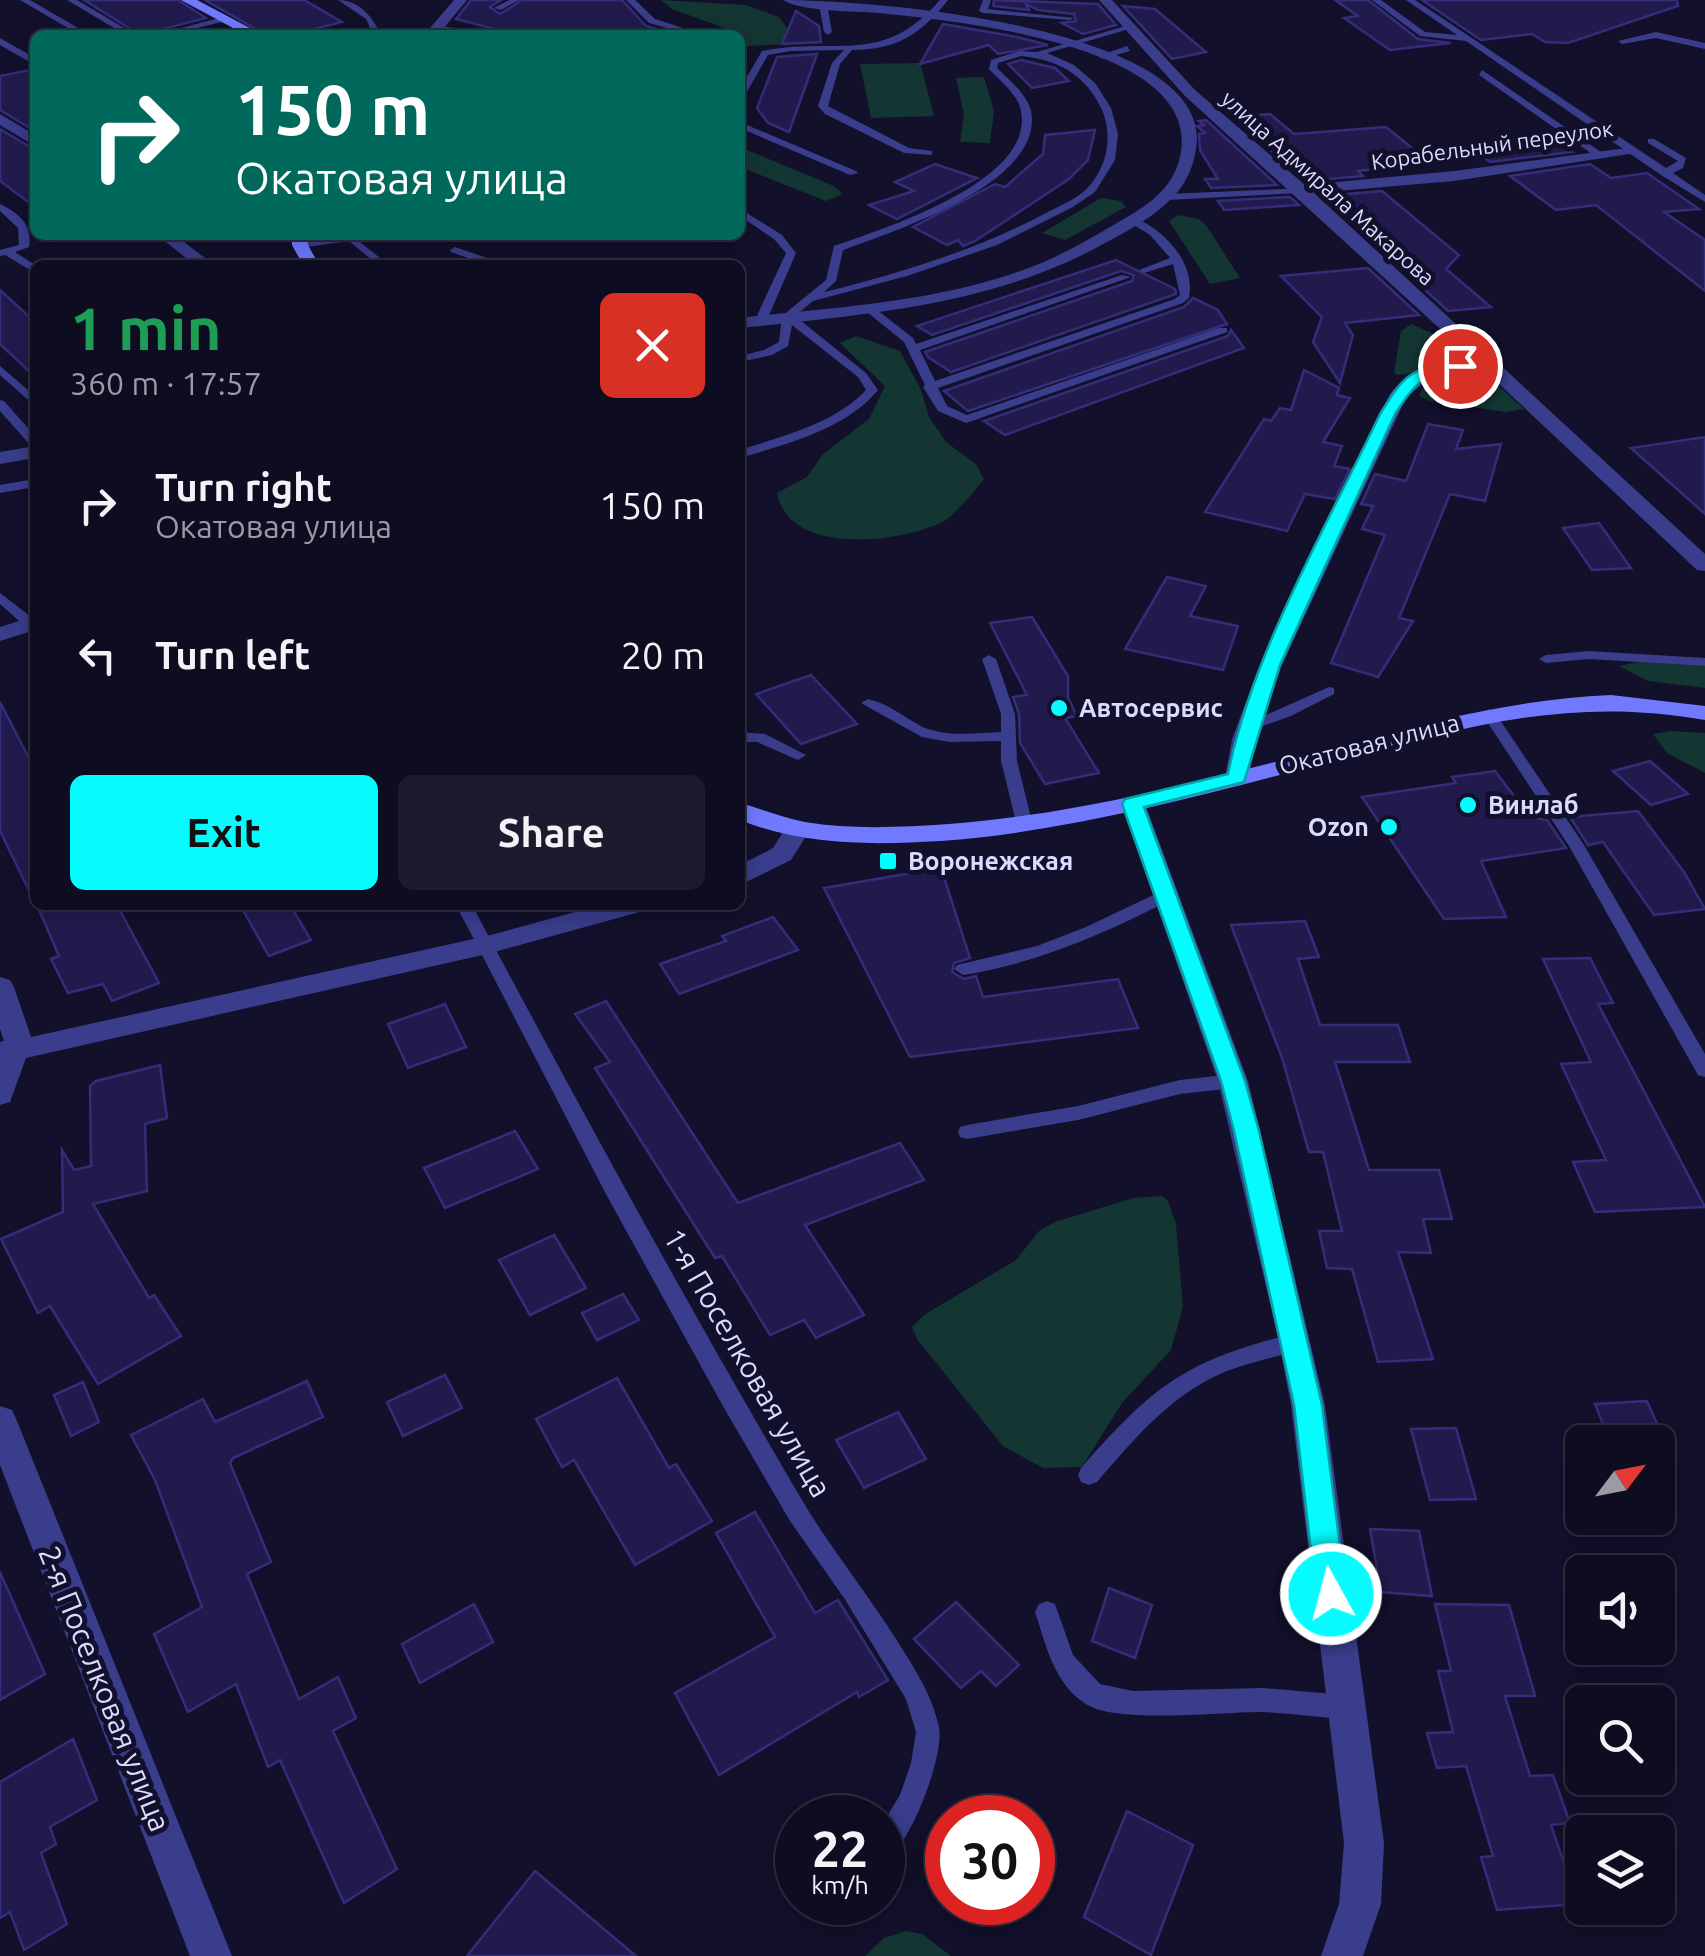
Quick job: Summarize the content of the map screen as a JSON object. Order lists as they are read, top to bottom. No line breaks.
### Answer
{"streets":{"main road":["Окатовая улица"],"street":["Корабельный переулок","улица Адмирала Макарова","2-я Поселковая улица"],"lane":["1-я Поселковая улица"]},"crossings":[["Корабельный переулок","улица Адмирала Макарова"]],"places":{"other":["Автосервис","Винлаб","Ozon"],"transit":["Воронежская"]},"north":"top right","page":{"turn":["150 m","Окатовая улица"],"heading":["1 min","360 m · 17:57"],"list":[{"name":"Turn right","note":"Окатовая улица","value":"150 m"},{"name":"Turn left","value":"20 m"}],"buttons":["Exit","Share"],"speed":"22 km/h","limit":"30"}}
